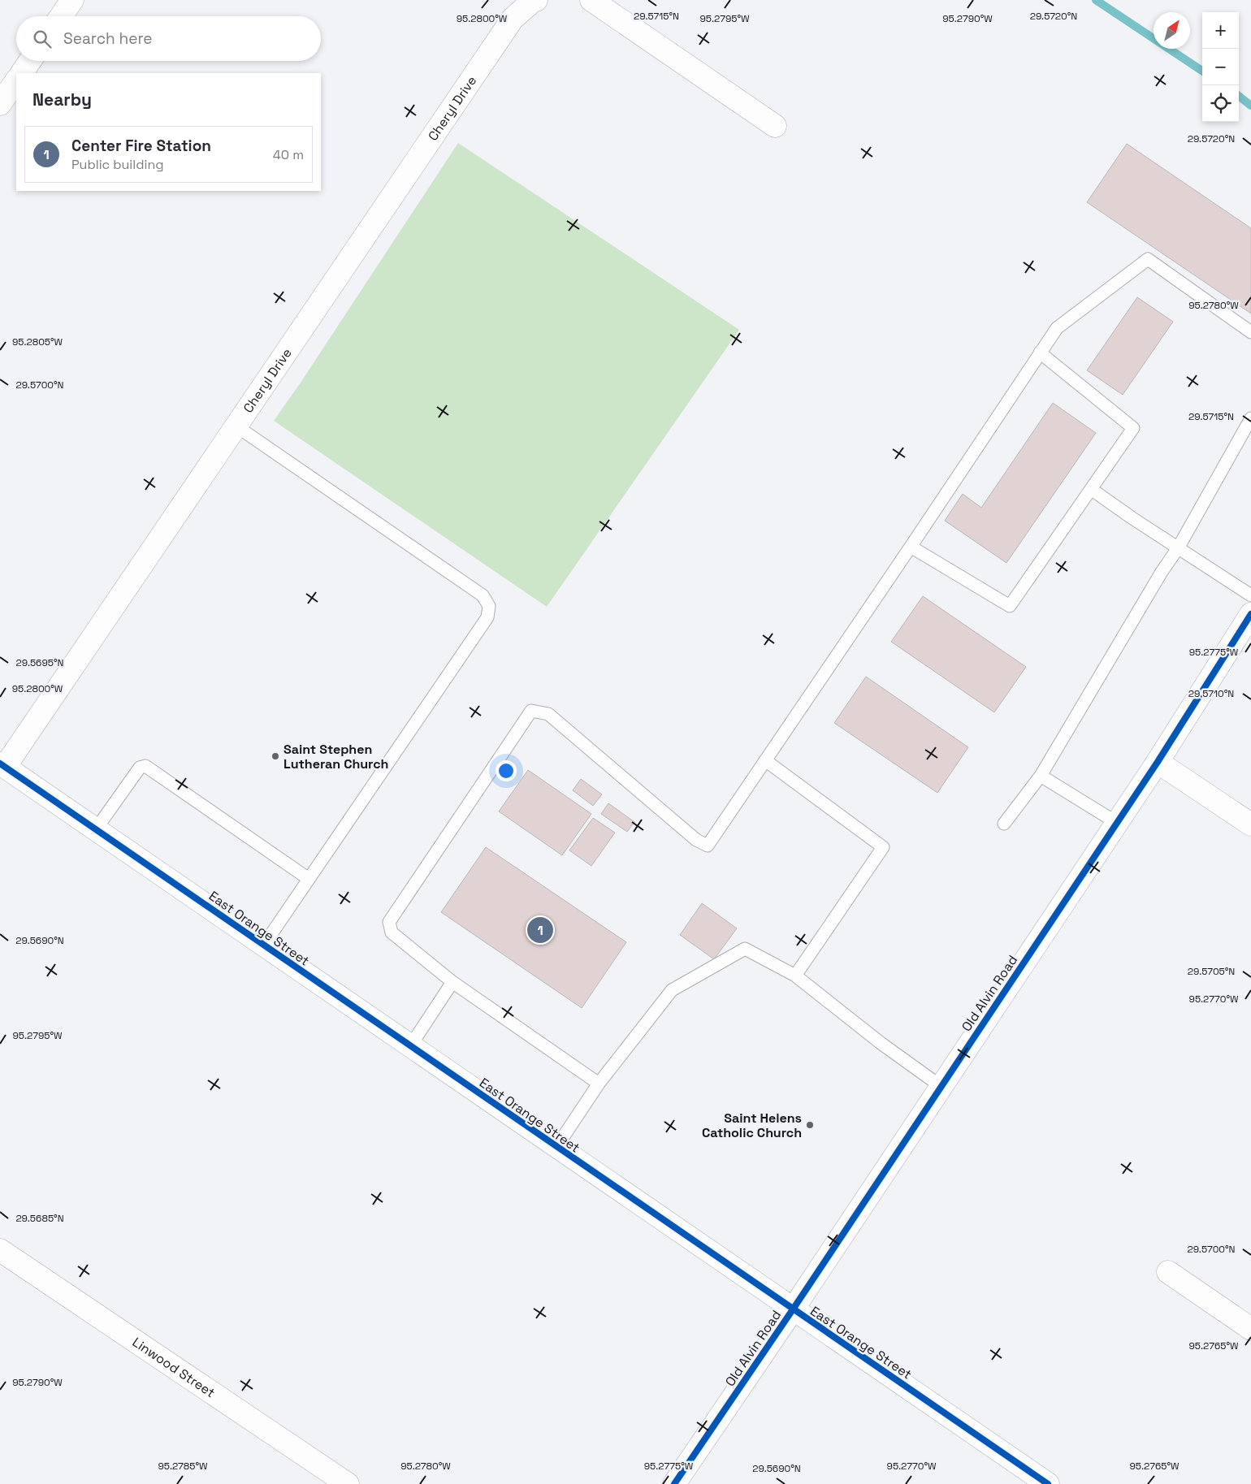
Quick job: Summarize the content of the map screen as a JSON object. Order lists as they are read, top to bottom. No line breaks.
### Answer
{"streets":{"street":["Cheryl Drive","East Orange Street","Old Alvin Road","Linwood Street"]},"crossings":[["Cheryl Drive","East Orange Street"],["East Orange Street","Old Alvin Road"]],"places":["Saint Stephen Lutheran Church","Saint Helens Catholic Church"],"north":"top right","page":{"map_buttons":["+","−"],"search":"Search here","heading":"Nearby","list":[{"mark":"1","name":"Center Fire Station","note":"Public building","value":"40 m"}],"pins":"1"},"coordinates":["29.5720°N","29.5715°N","95.2800°W","95.2795°W","95.2790°W","95.2780°W","95.2805°W","29.5700°N","95.2775°W","29.5695°N","29.5710°N","29.5690°N","29.5705°N","95.2770°W","29.5685°N","95.2765°W","95.2785°W"]}
